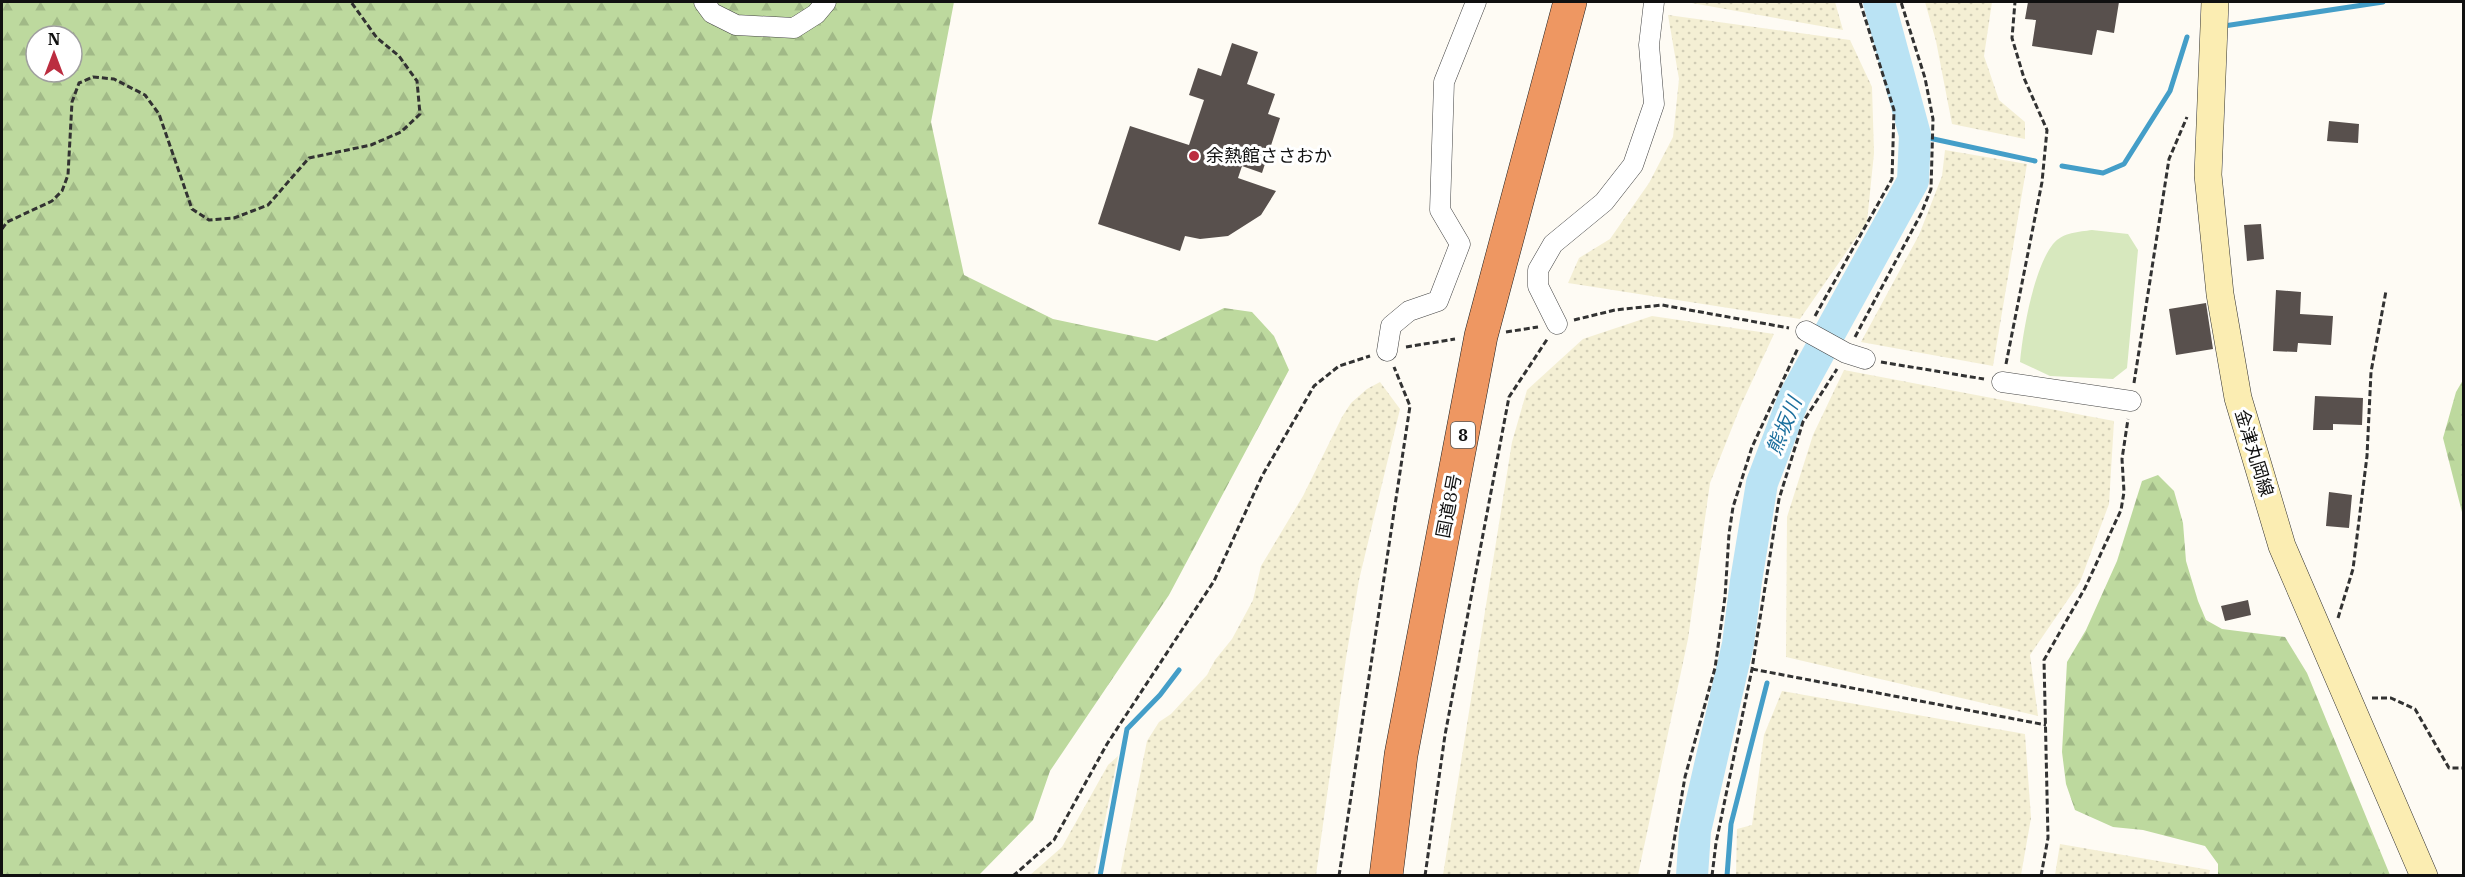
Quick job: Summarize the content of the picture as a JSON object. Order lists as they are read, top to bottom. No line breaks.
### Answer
{"streets":{"highway":["8","国道8号"],"main road":["金津丸岡線"]},"water":["熊坂川"],"places":["余熱館ささおか"],"north":"top"}
